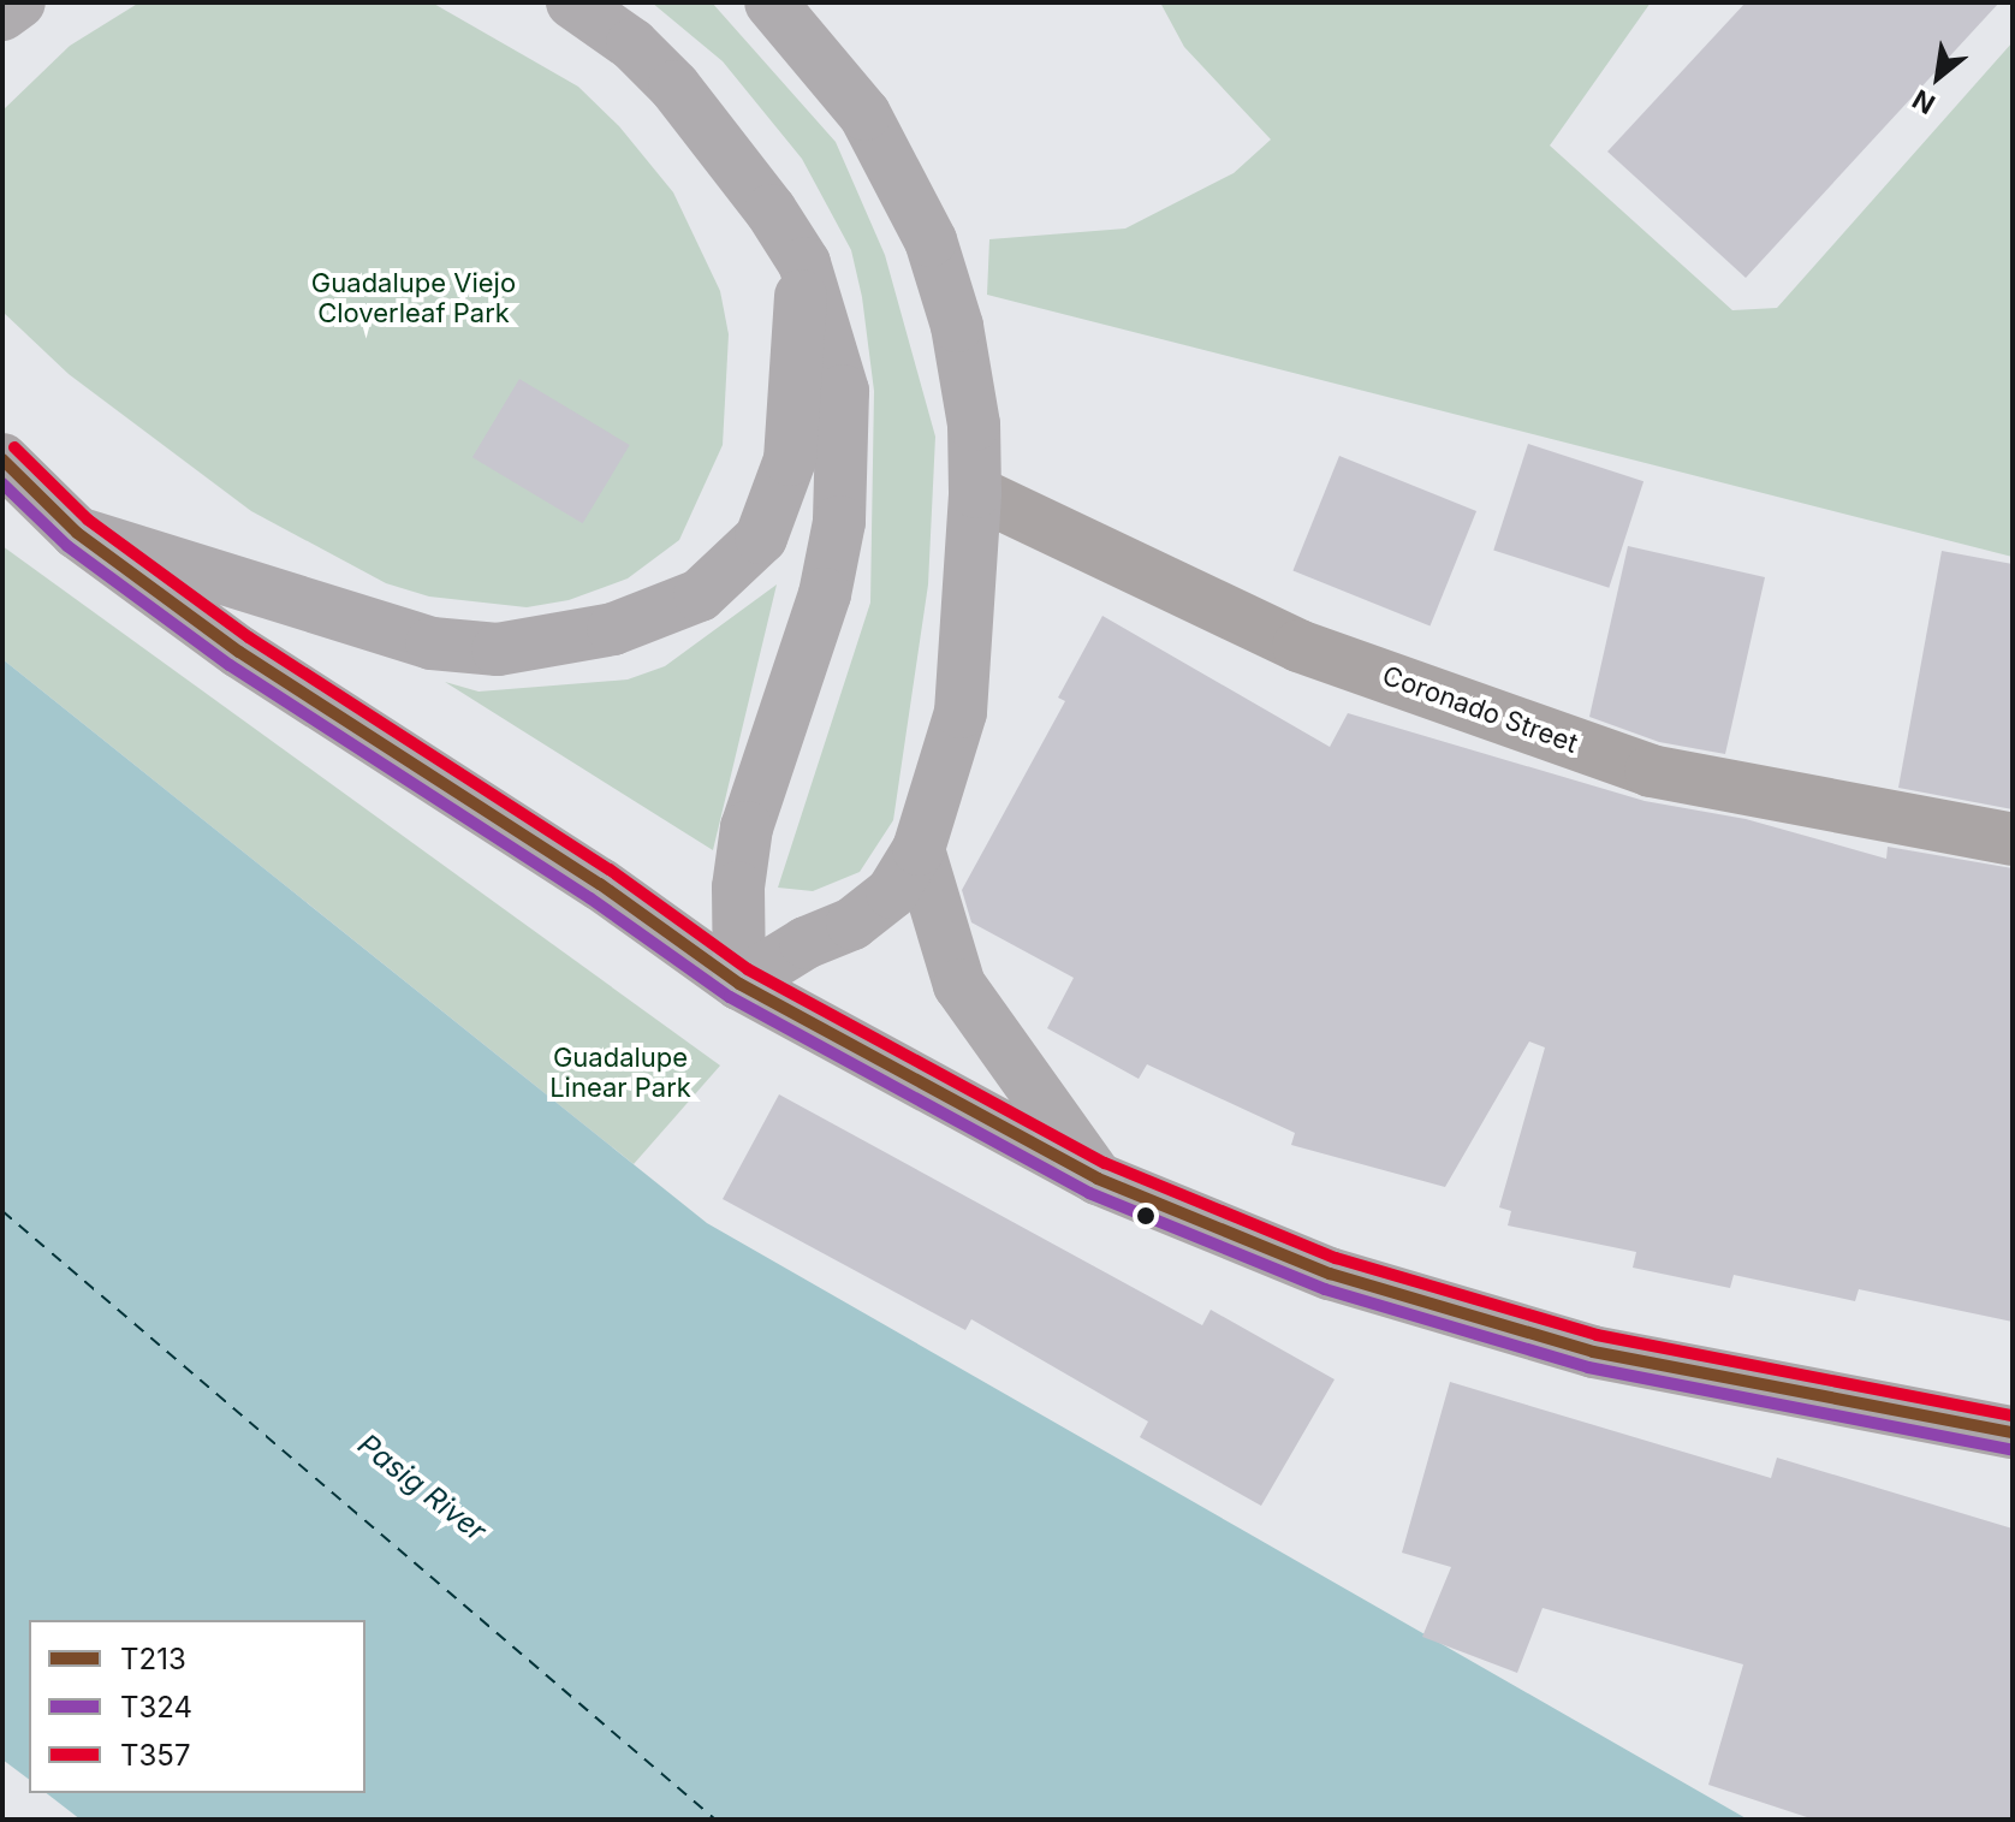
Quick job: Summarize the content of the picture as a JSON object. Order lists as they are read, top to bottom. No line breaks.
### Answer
{"streets":{"street":["Coronado Street"]},"water":["Pasig River"],"parks":["Guadalupe Viejo Cloverleaf Park","Guadalupe Linear Park"],"lines":["transit line T357","transit line T213","transit line T324"],"legend":["T213","T324","T357"],"north":"bottom left"}
